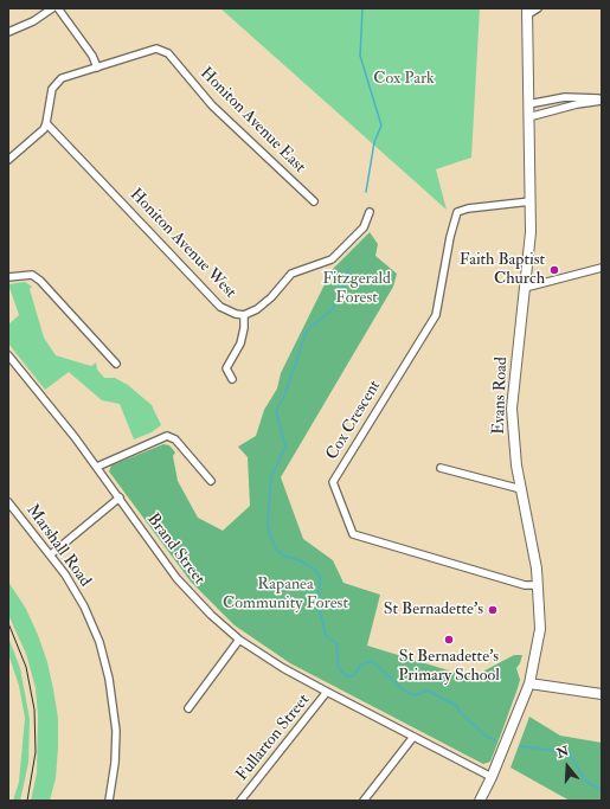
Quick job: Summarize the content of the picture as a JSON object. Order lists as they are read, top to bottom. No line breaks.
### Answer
{"streets":{"street":["Honiton Avenue East","Honiton Avenue West","Evans Road","Cox Crescent","Marshall Road","Brand Street","Fullarton Street"]},"crossings":[["Honiton Avenue East","Honiton Avenue West"],["Evans Road","Cox Crescent"],["Evans Road","Brand Street"],["Brand Street","Fullarton Street"]],"parks":["Cox Park","Fitzgerald Forest","Rapanea Community Forest"],"places":["Faith Baptist Church","St Bernadette's","St Bernadette's Primary School"],"north":"top"}
